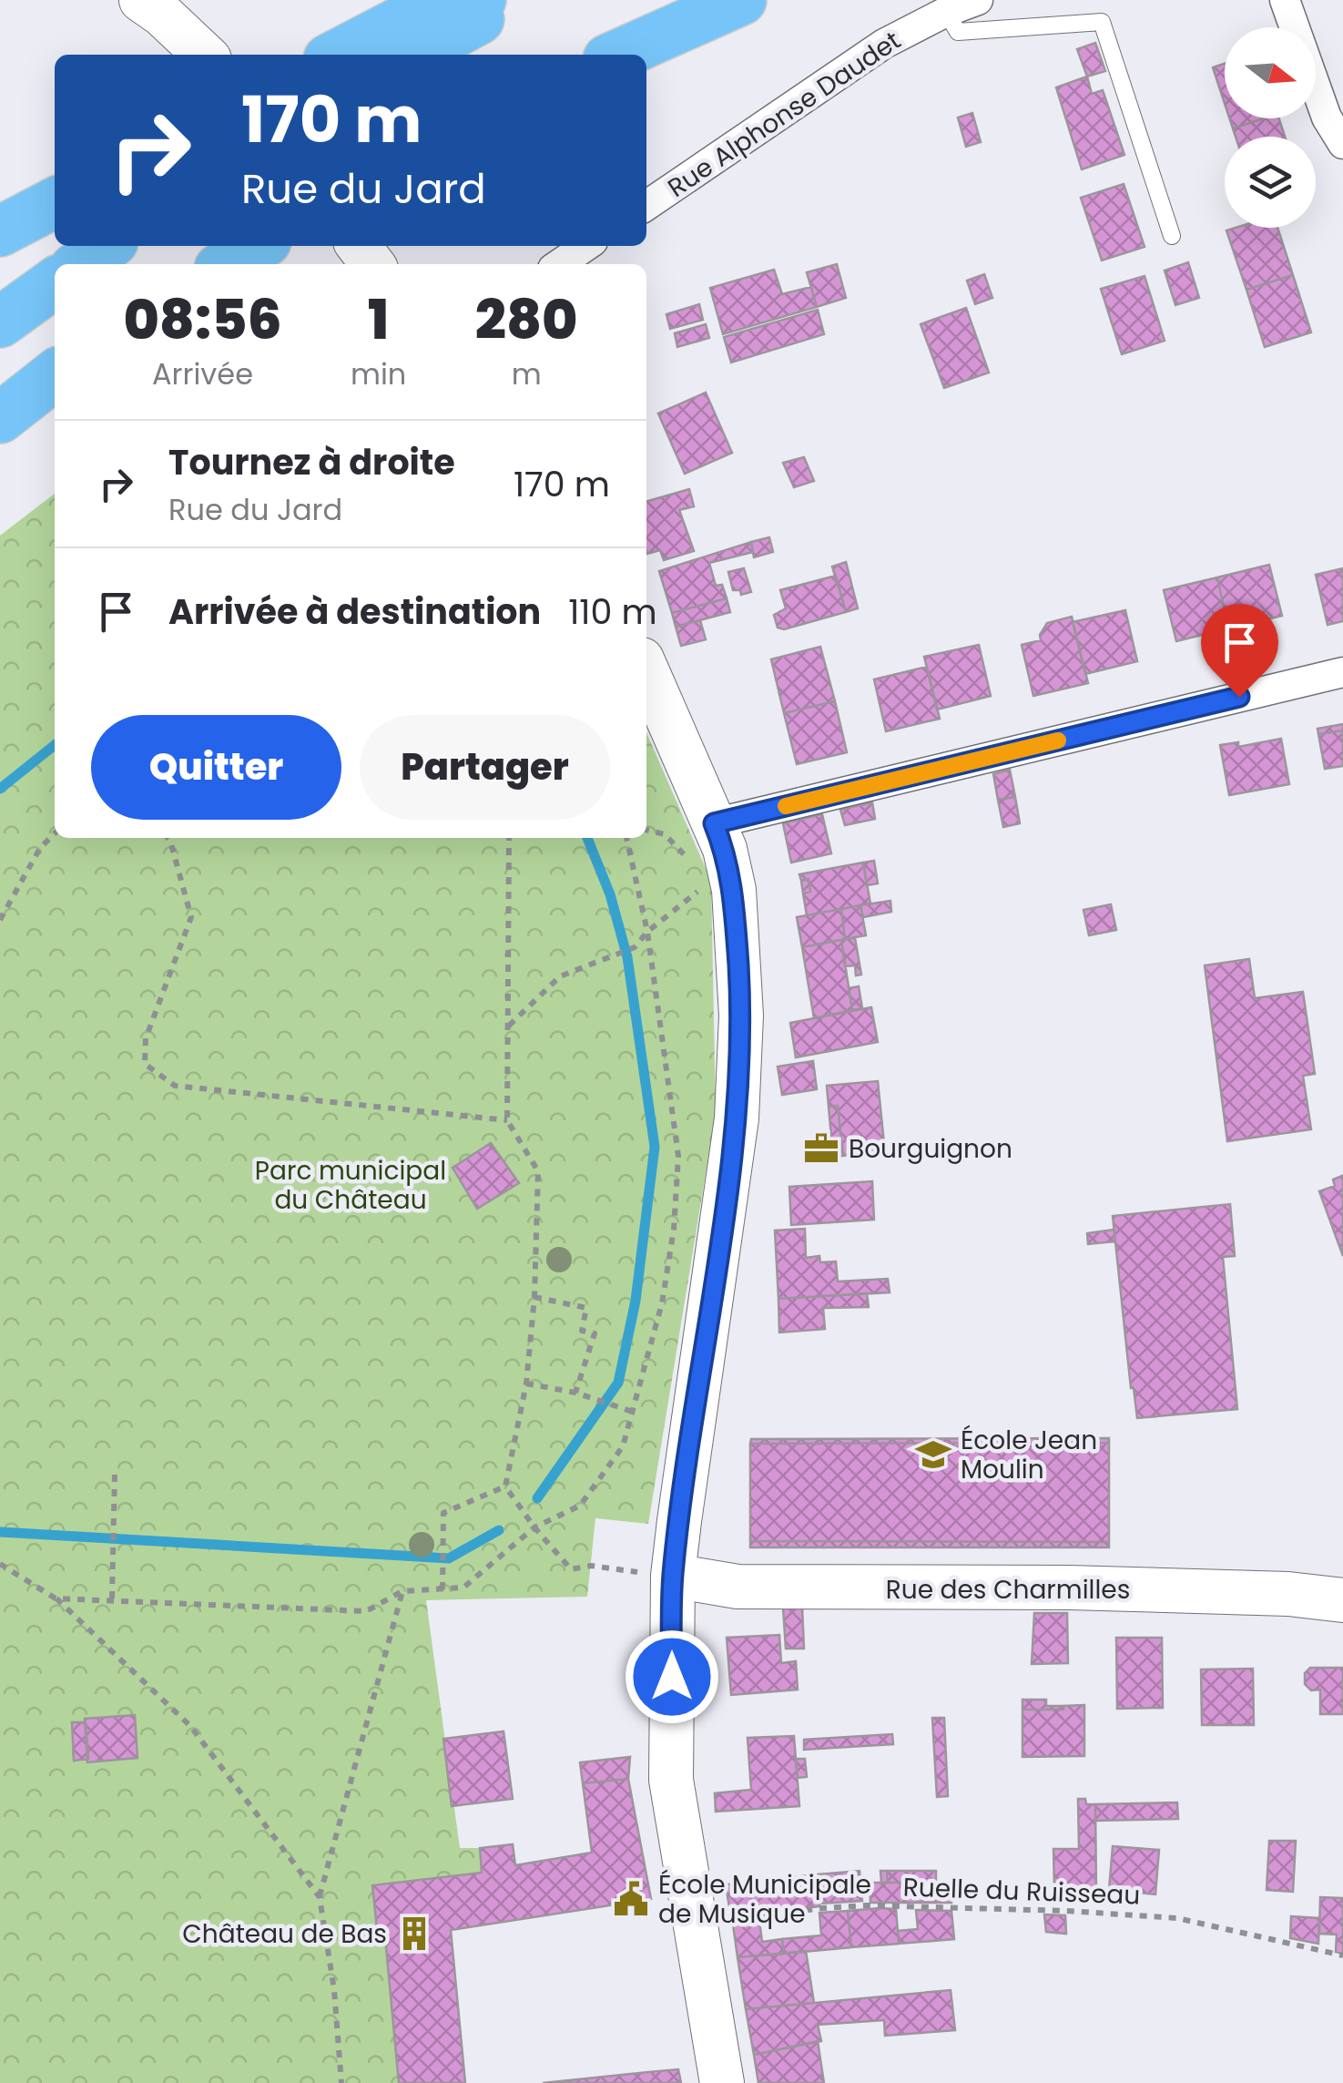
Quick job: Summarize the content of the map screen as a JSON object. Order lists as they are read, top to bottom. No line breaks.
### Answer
{"streets":{"street":["Rue Alphonse Daudet","Rue des Charmilles"],"path":["Ruelle du Ruisseau"]},"parks":["Parc municipal du Château"],"places":{"office":["Bourguignon"],"school or university":["École Jean Moulin"],"public building":["École Municipale de Musique"],"building":["Château de Bas"]},"north":"right","page":{"turn":["170 m","Rue du Jard"],"eta":["08:56","Arrivée","1","min","280","m"],"list":[{"name":"Tournez à droite","note":"Rue du Jard","value":"170 m"},{"name":"Arrivée à destination","value":"110 m"}],"buttons":["Quitter","Partager"]}}
